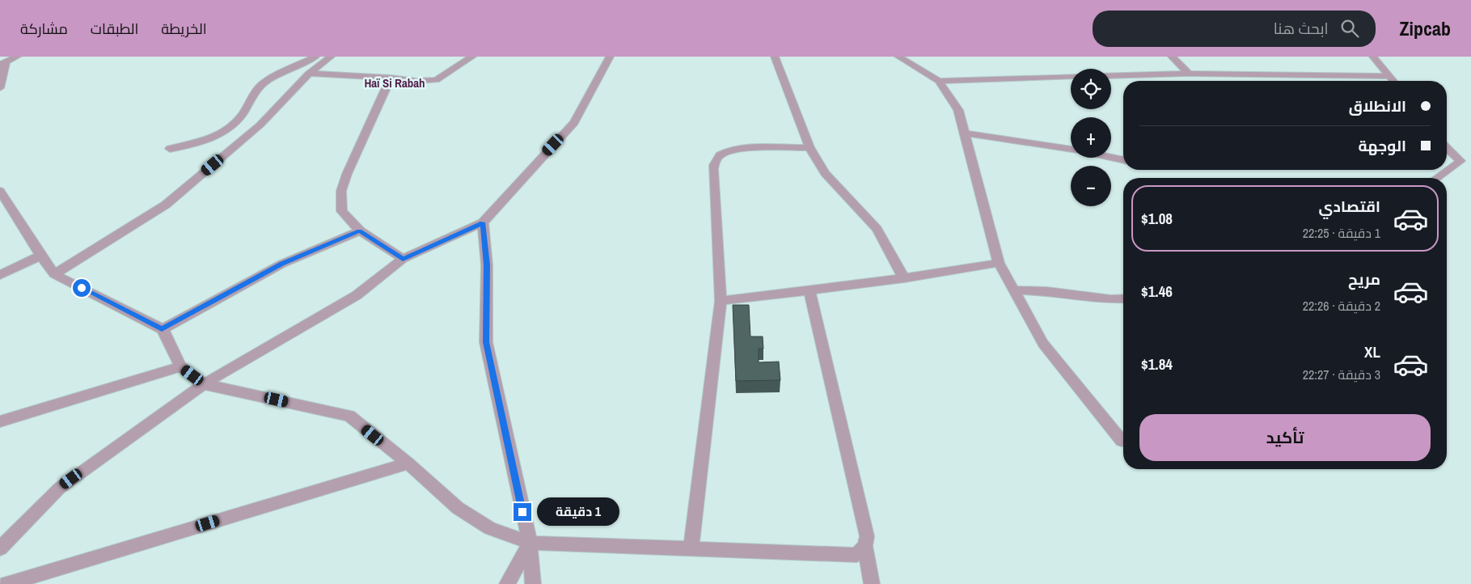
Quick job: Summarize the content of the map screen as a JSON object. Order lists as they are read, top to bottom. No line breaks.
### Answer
{"districts":["Haï Si Rabah"],"page":{"header":"Zipcab","search":"ابحث هنا","nav":["الخريطة","الطبقات","مشاركة"],"map_buttons":["+","−"],"banner":["الانطلاق","الوجهة"],"list":[{"name":"اقتصادي","note":"1 دقيقة · 22:25","value":"$1.08"},{"name":"مريح","note":"2 دقيقة · 22:26","value":"$1.46"},{"name":"XL","note":"3 دقيقة · 22:27","value":"$1.84"}],"buttons":"تأكيد","bubble":"1 دقيقة"}}
